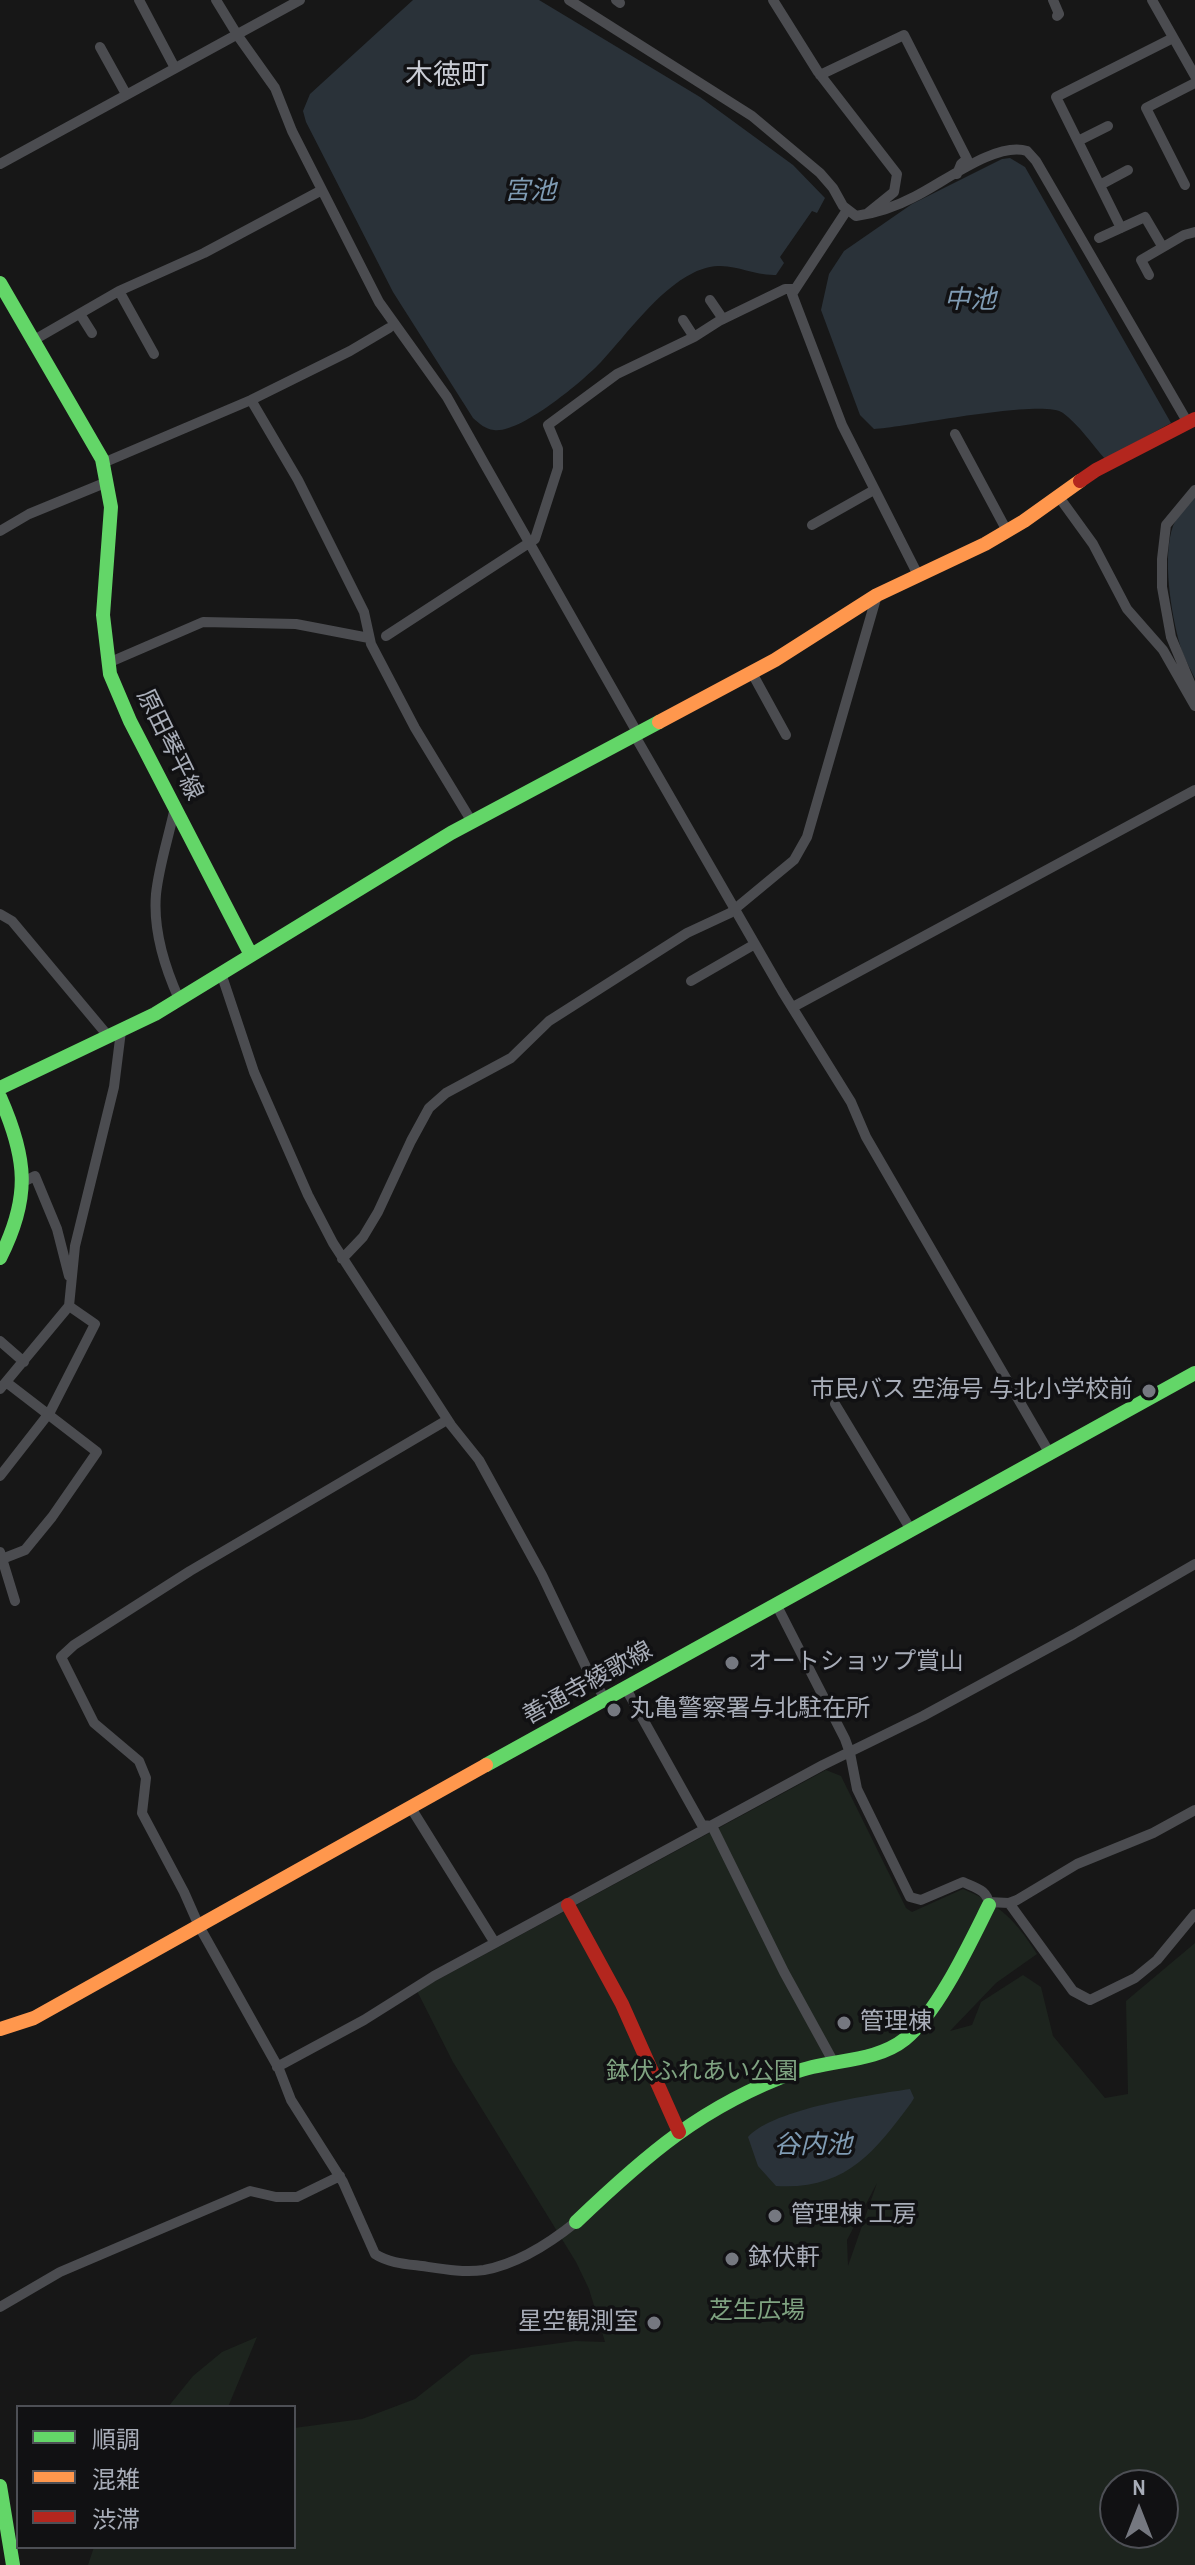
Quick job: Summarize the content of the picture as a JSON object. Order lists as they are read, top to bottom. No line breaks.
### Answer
{"streets":{"main road":["原田琴平線","善通寺綾歌線"]},"districts":["木徳町"],"water":["宮池","中池","谷内池"],"parks":["鉢伏ふれあい公園","芝生広場"],"places":["市民バス 空海号 与北小学校前","オートショップ賞山","丸亀警察署与北駐在所","管理棟","管理棟 工房","鉢伏軒","星空観測室"],"legend":["順調","混雑","渋滞"],"north":"top"}
